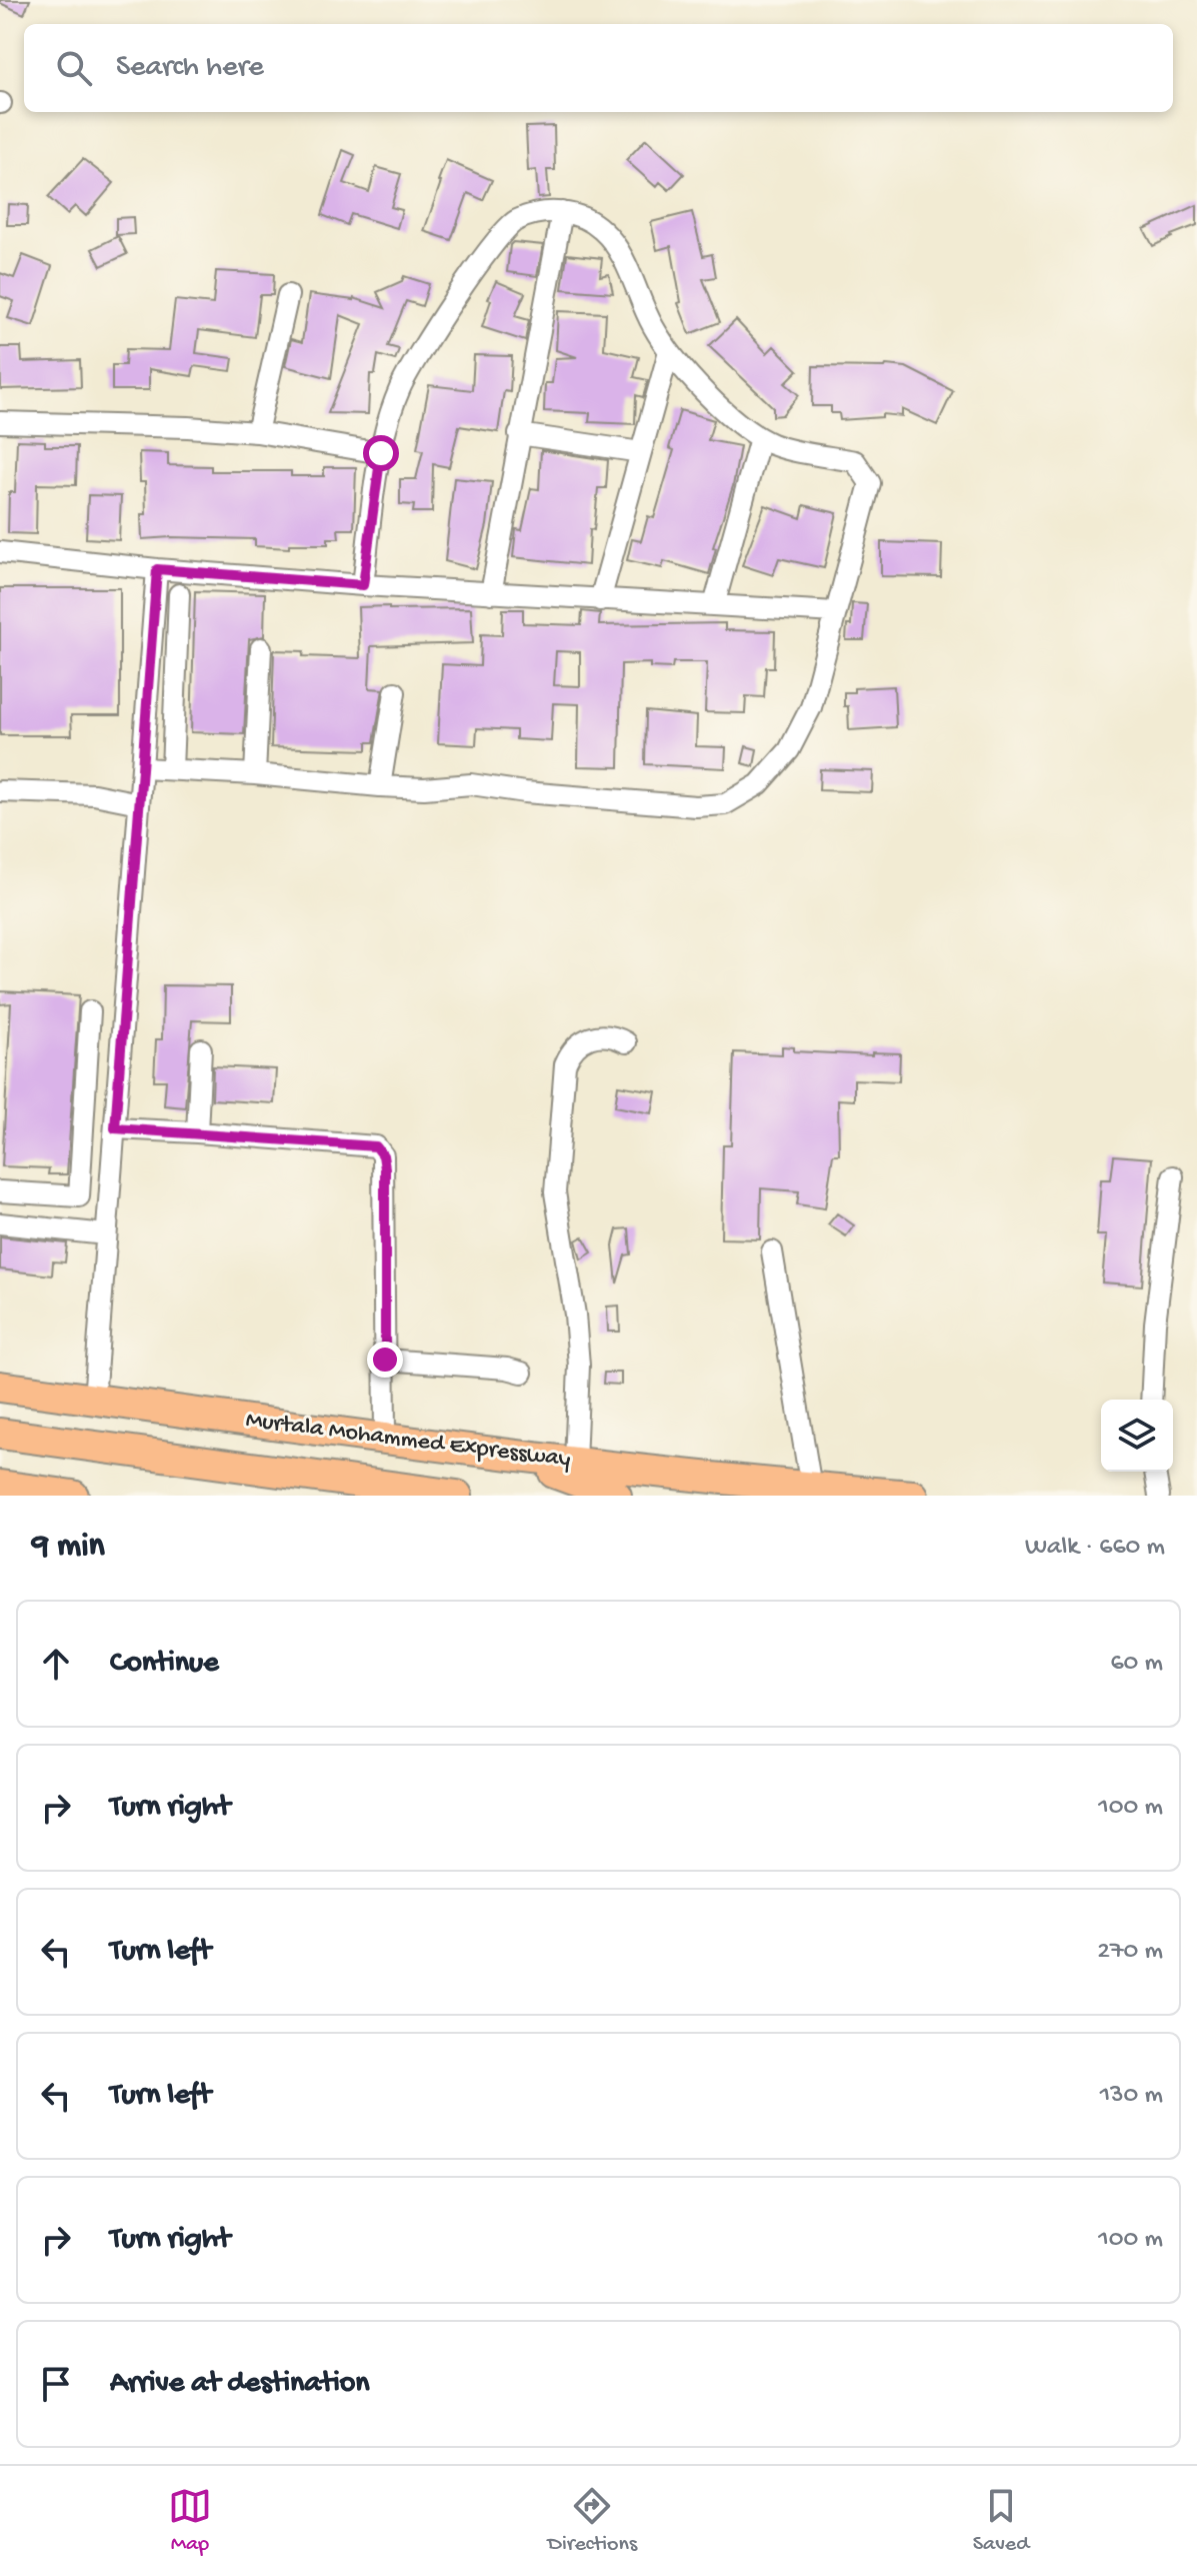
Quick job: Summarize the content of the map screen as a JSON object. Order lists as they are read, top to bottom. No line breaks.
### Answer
{"streets":{"highway":["Murtala Mohammed Expressway"]},"page":{"search":"Search here","heading":["9 min","Walk · 660 m"],"list":[["Continue","60 m"],["Turn right","100 m"],["Turn left","270 m"],["Turn left","130 m"],["Turn right","100 m"],"Arrive at destination"],"nav":["Map","Directions","Saved"]}}
